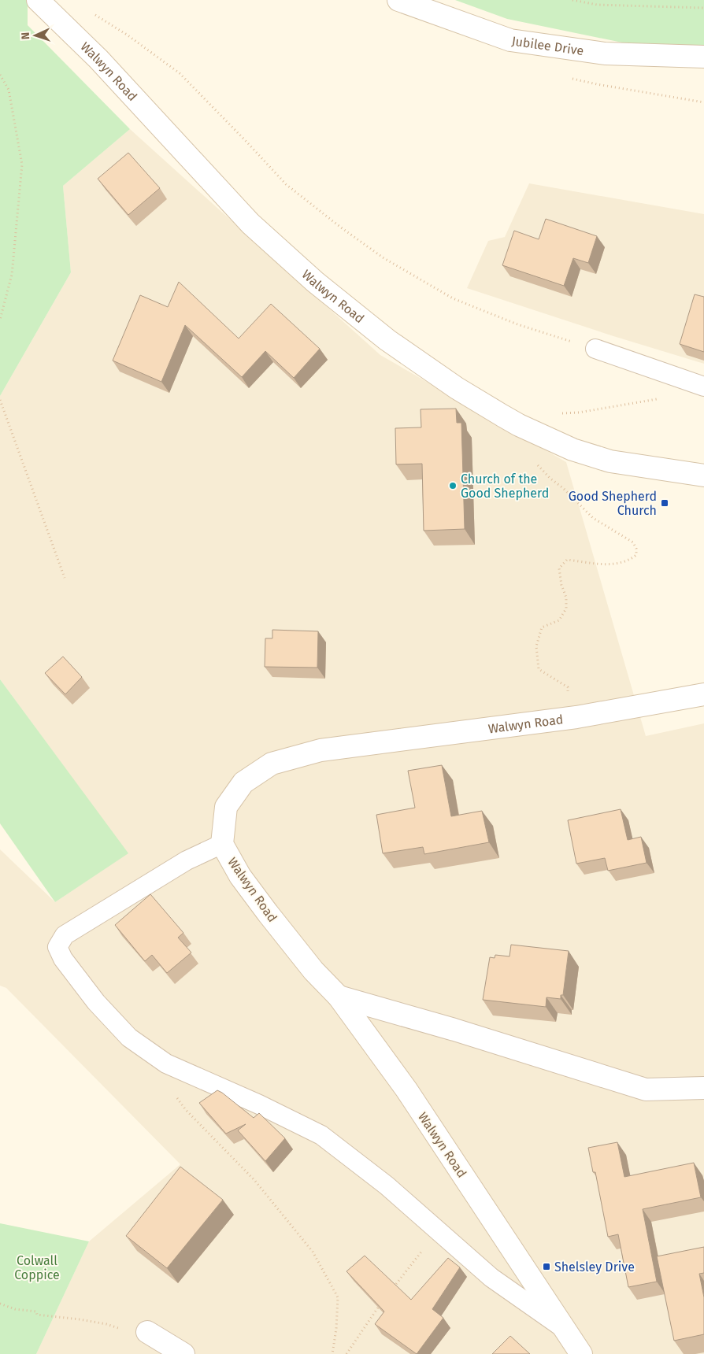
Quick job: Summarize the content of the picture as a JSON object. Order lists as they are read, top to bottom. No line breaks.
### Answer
{"streets":{"main road":["Jubilee Drive","Walwyn Road"]},"parks":["Colwall Coppice"],"places":{"other":["Church of the Good Shepherd"],"transit":["Good Shepherd Church","Shelsley Drive"]},"north":"left"}
